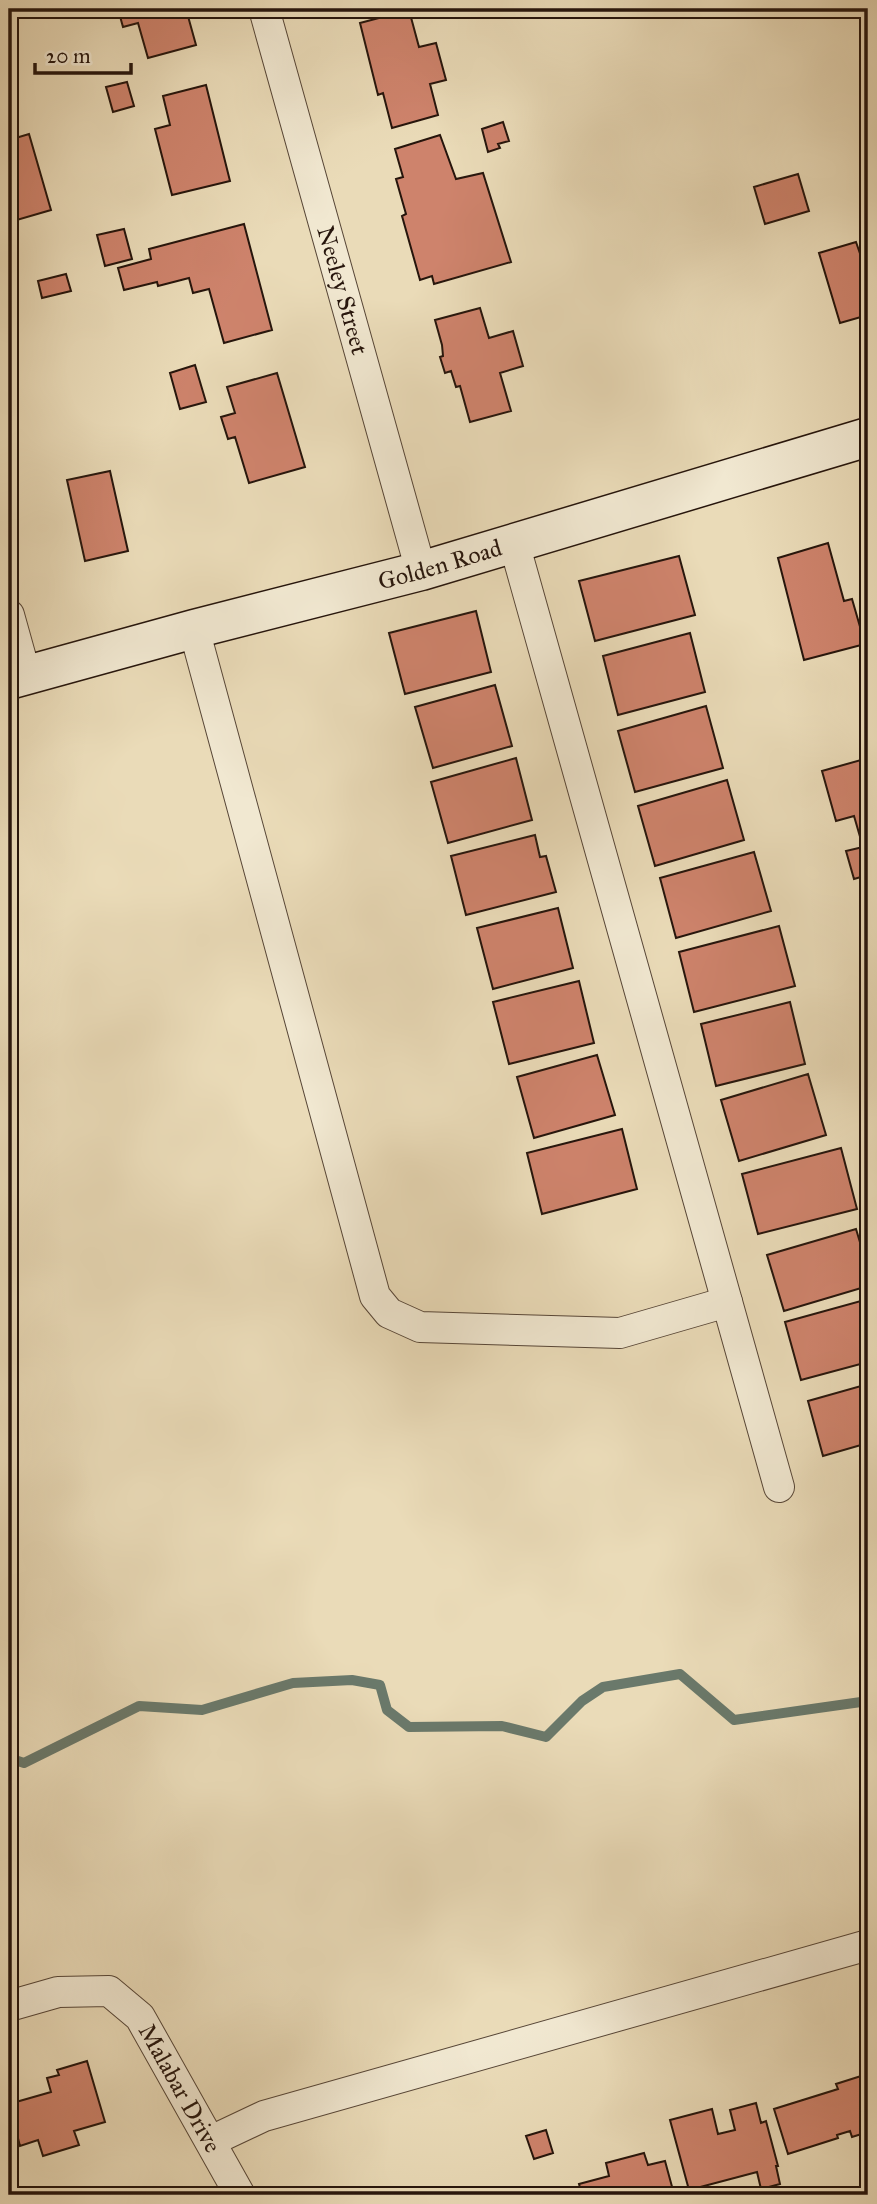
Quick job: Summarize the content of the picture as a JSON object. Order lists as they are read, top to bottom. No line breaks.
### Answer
{"streets":{"street":["Neeley Street","Golden Road","Malabar Drive"]},"crossings":[["Neeley Street","Golden Road"]],"scale_bar":"20 m"}
